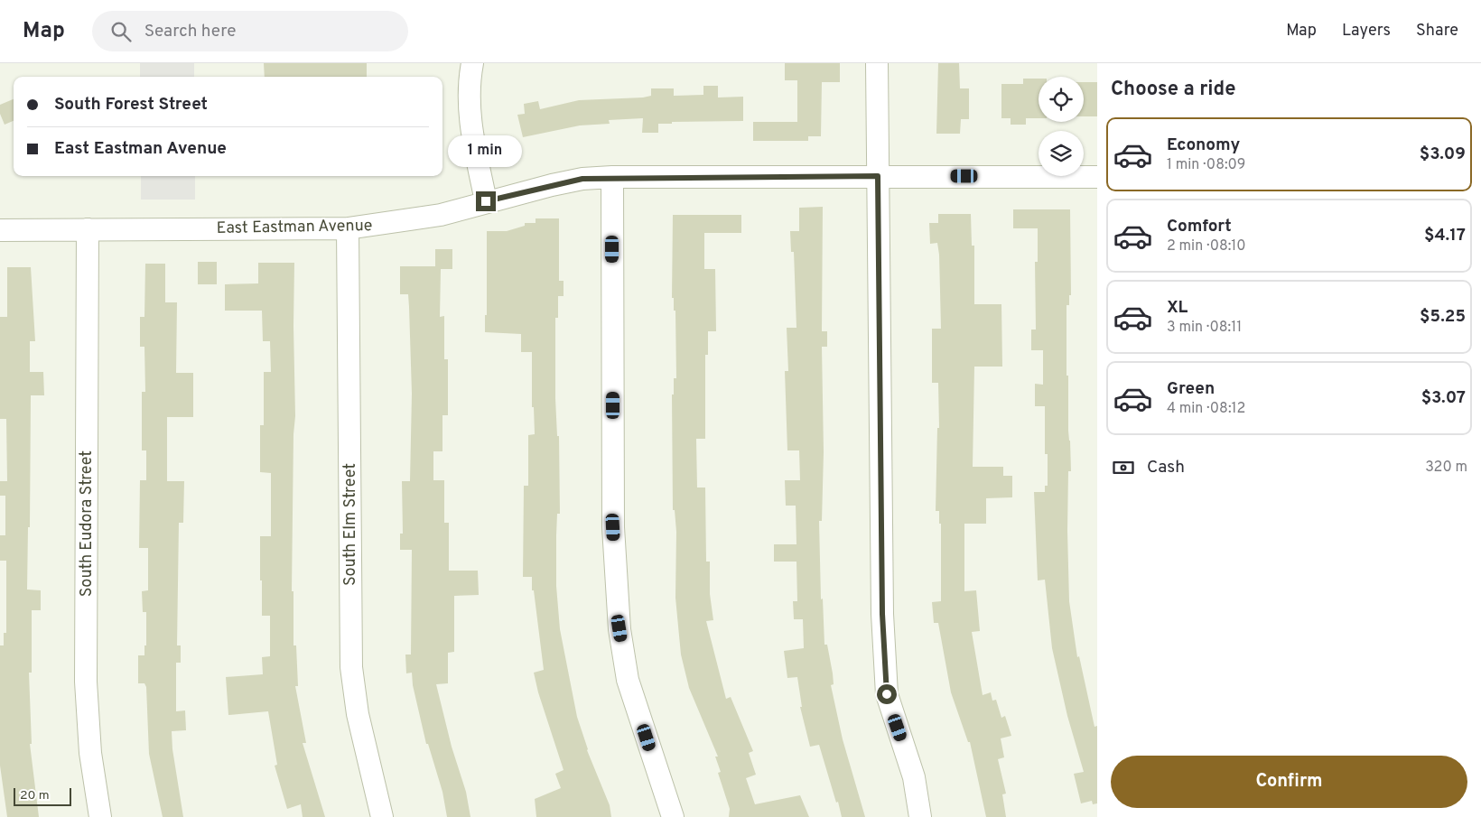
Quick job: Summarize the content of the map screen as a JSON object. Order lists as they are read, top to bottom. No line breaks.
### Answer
{"streets":{"street":["East Eastman Avenue","South Eudora Street","South Elm Street"]},"crossings":[["East Eastman Avenue","South Eudora Street"],["East Eastman Avenue","South Elm Street"]],"scale_bar":"20 m","page":{"header":"Map","search":"Search here","nav":["Map","Layers","Share"],"heading":"Choose a ride","banner":["South Forest Street","East Eastman Avenue"],"list":[{"name":"Economy","note":"1 min · 08:09","value":"$3.09"},{"name":"Comfort","note":"2 min · 08:10","value":"$4.17"},{"name":"XL","note":"3 min · 08:11","value":"$5.25"},{"name":"Green","note":"4 min · 08:12","value":"$3.07"}],"bubble":"1 min","pay":["Cash","320 m"],"buttons":"Confirm","scale":"20 m"}}
